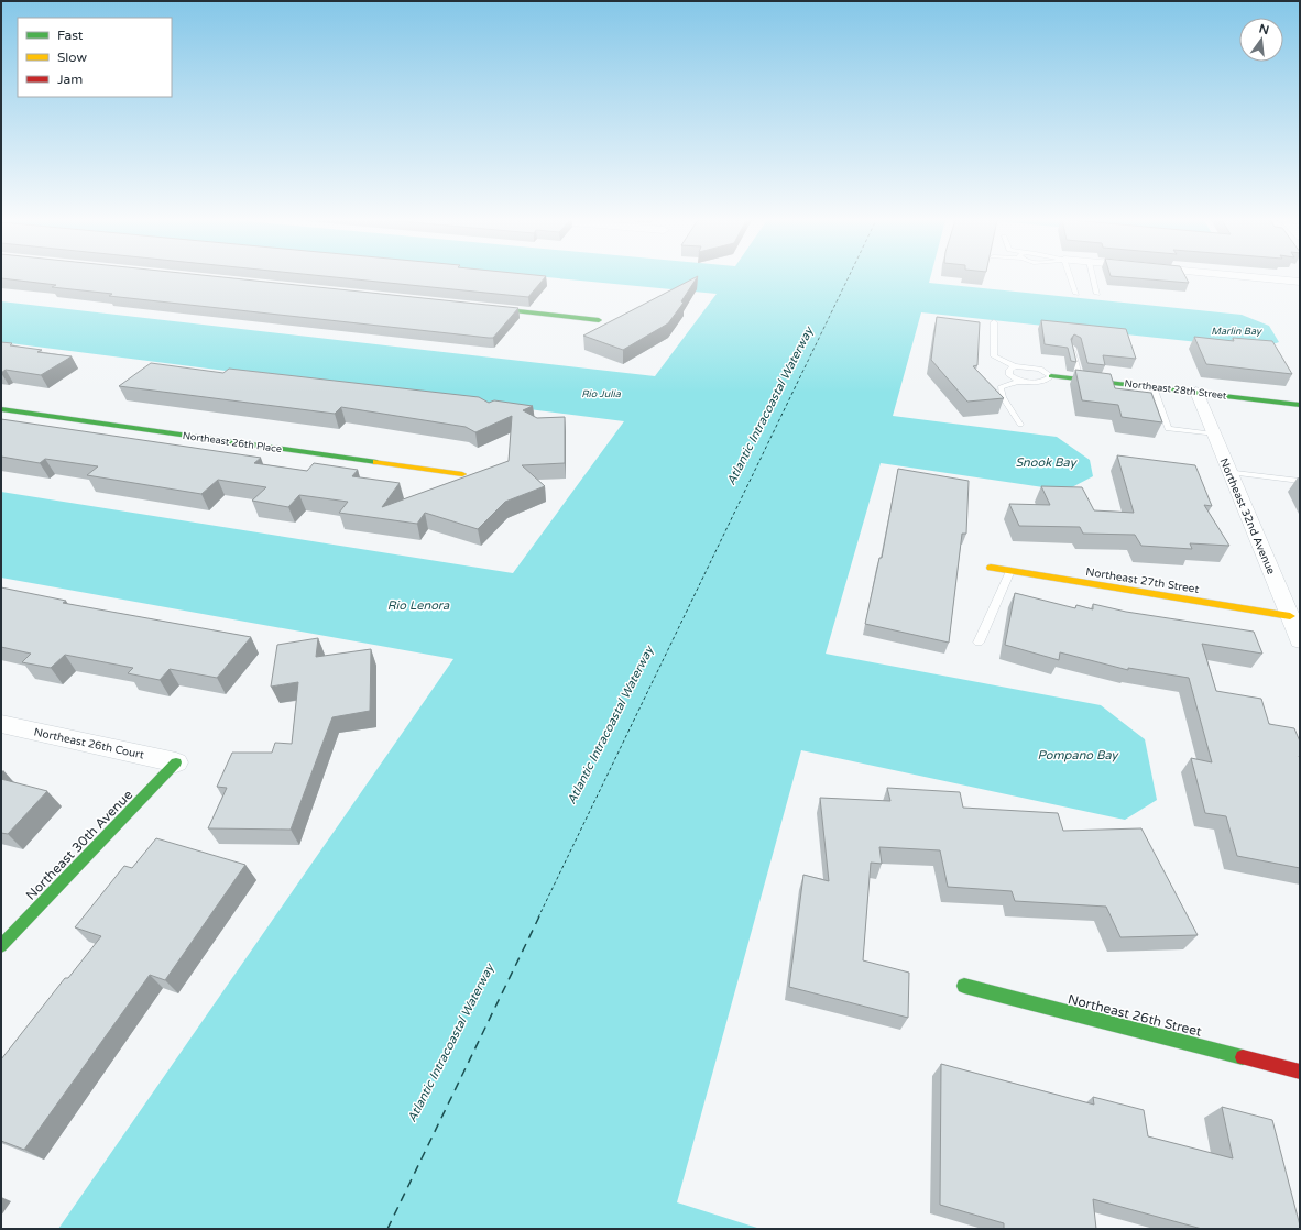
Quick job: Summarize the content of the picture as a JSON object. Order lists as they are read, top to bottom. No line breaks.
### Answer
{"streets":{"street":["Northeast 28th Street","Northeast 26th Place","Northeast 32nd Avenue","Northeast 27th Street","Northeast 26th Court","Northeast 30th Avenue","Northeast 26th Street"]},"crossings":[["Northeast 28th Street","Northeast 32nd Avenue"],["Northeast 32nd Avenue","Northeast 27th Street"],["Northeast 26th Court","Northeast 30th Avenue"]],"water":["Marlin Bay","Rio Julia","Atlantic Intracoastal Waterway","Snook Bay","Rio Lenora","Pompano Bay"],"legend":["Fast","Slow","Jam"],"north":"top"}
